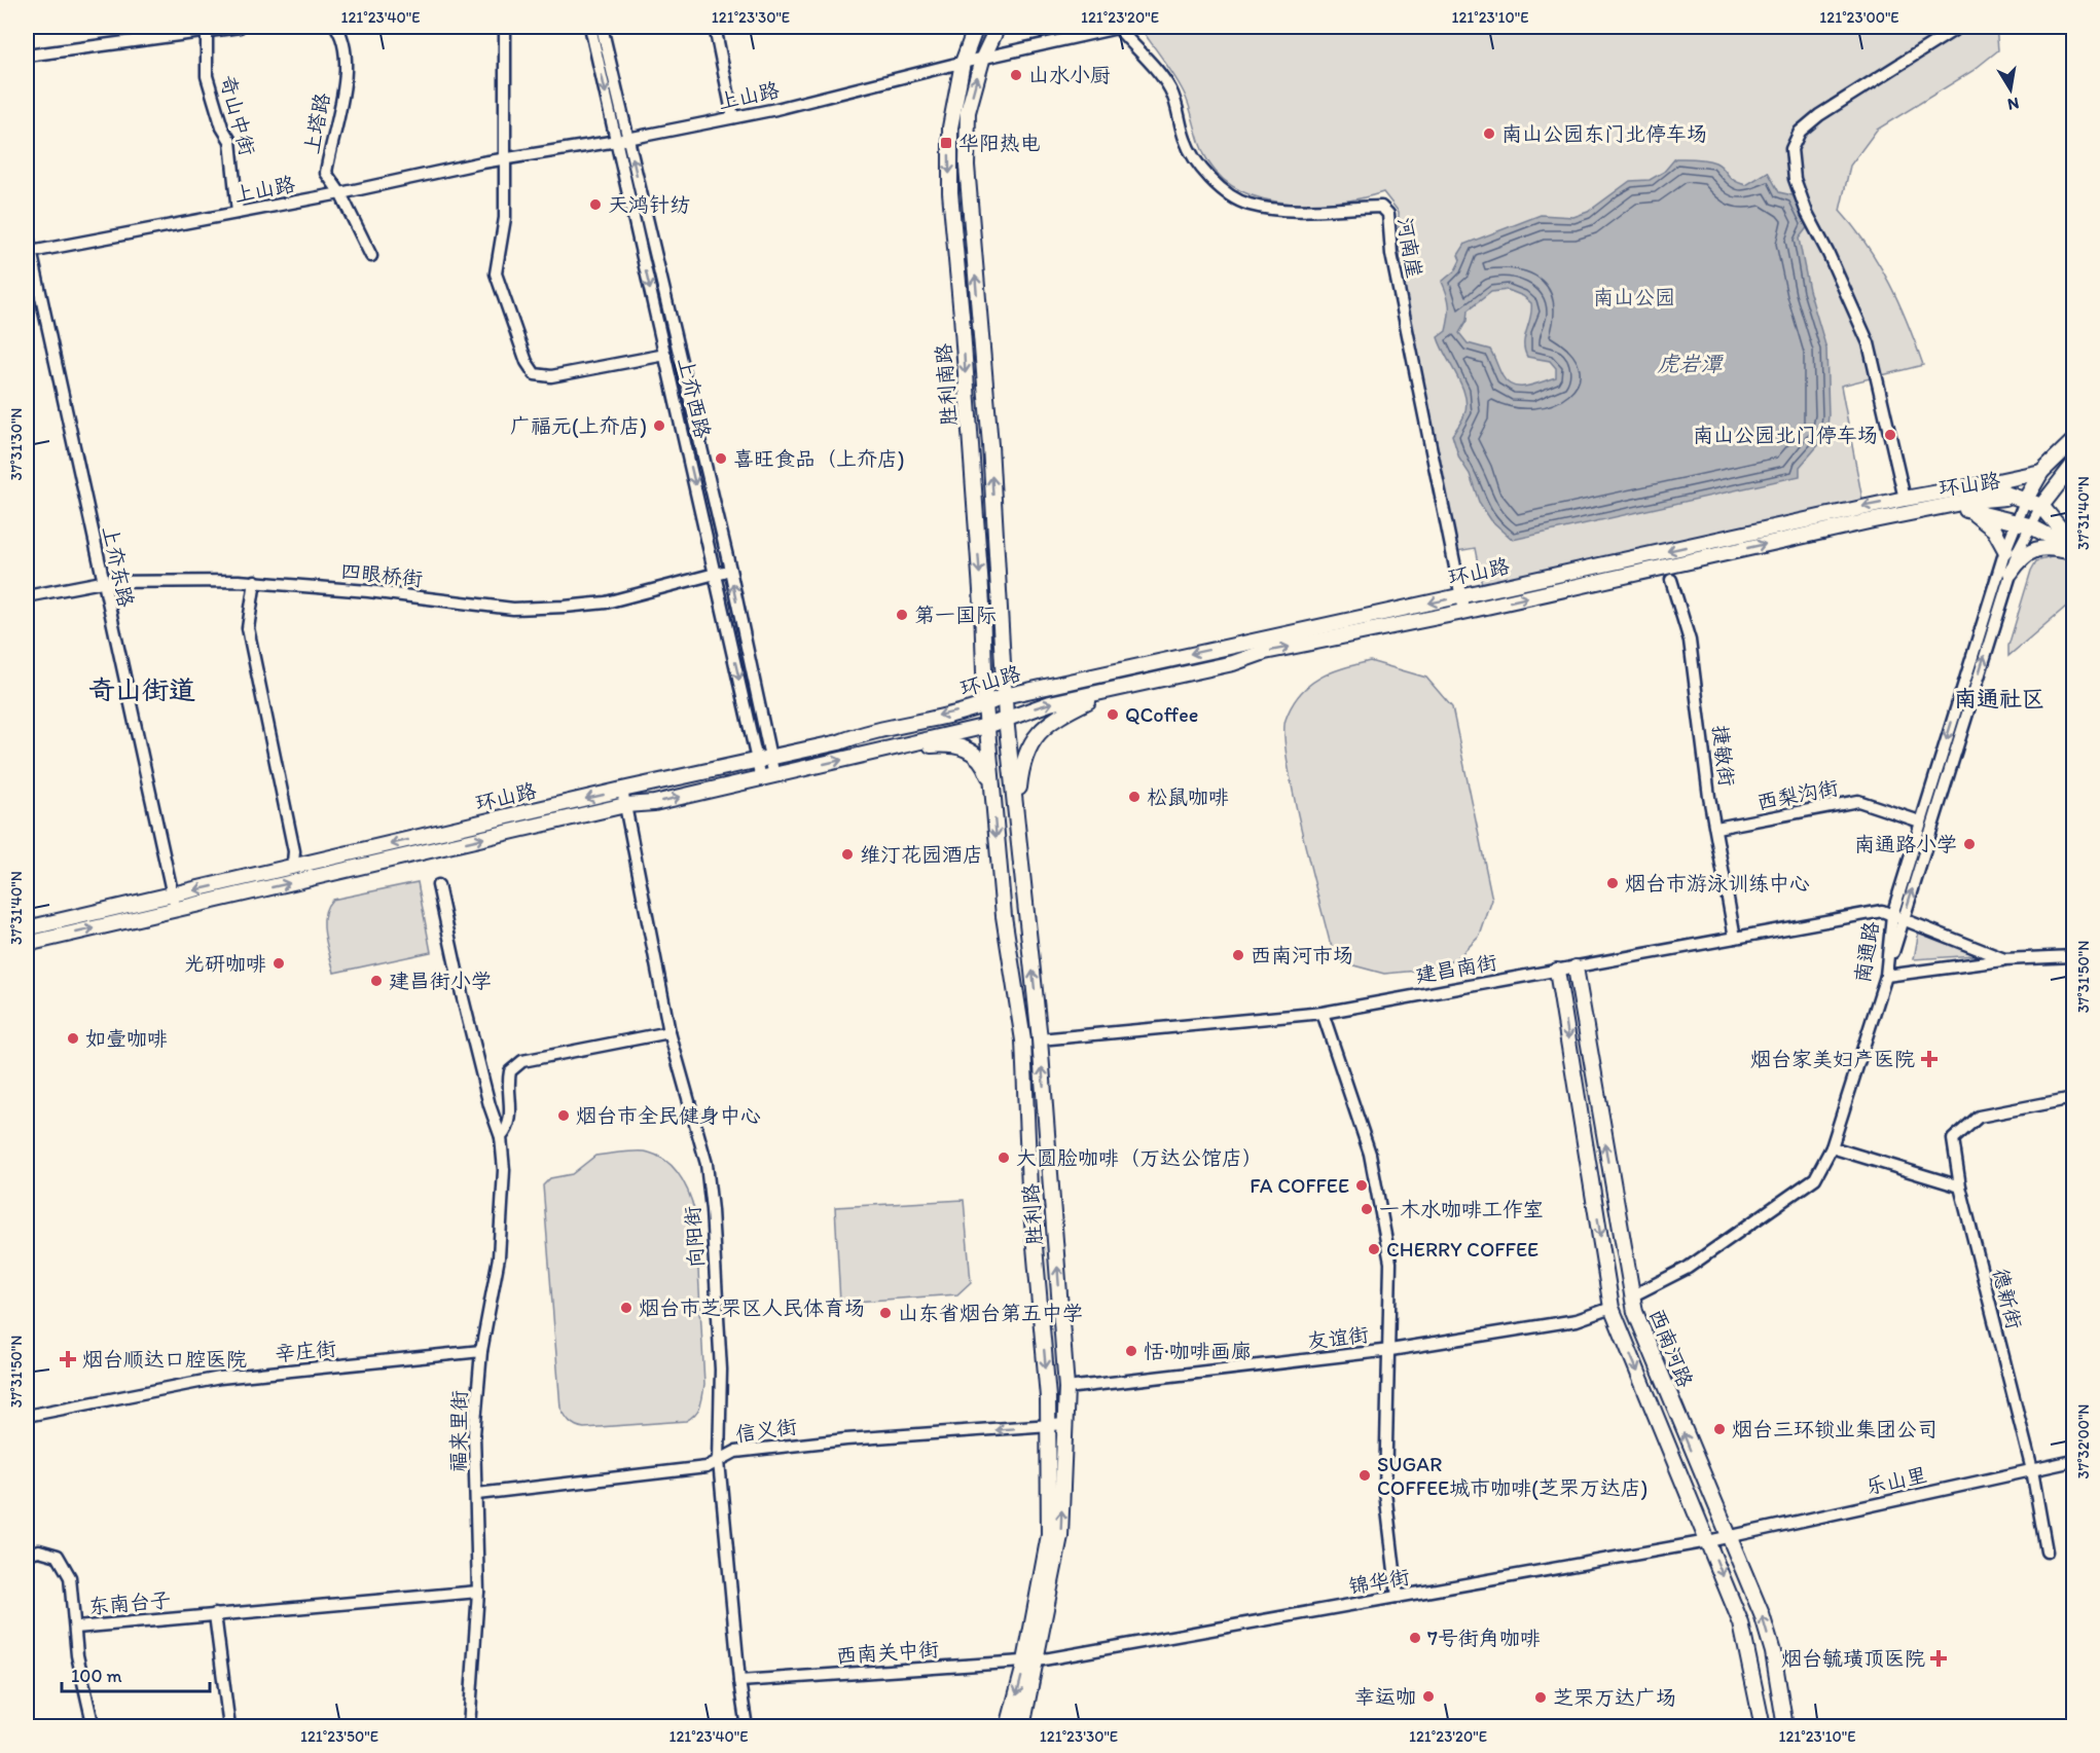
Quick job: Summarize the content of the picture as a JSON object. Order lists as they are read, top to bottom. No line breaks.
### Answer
{"streets":{"main road":["胜利南路","环山路","南通路","建昌南街","胜利路","西南河路"],"street":["上山路","奇山中街","上塔路","河南崖","上夼西路","上夼东路","四眼桥街","捷敏街","西梨沟街","向阳街","德新街","友谊街","辛庄街","信义街","福来里街","乐山里","锦华街","东南台子","西南关中街"]},"crossings":[["上山路","奇山中街"],["上山路","上塔路"],["上山路","河南崖"],["上山路","胜利南路"],["上山路","上夼西路"],["上山路","上夼东路"],["河南崖","环山路"],["胜利南路","环山路"],["胜利南路","胜利路"],["上夼西路","环山路"],["上夼西路","四眼桥街"],["环山路","上夼东路"],["环山路","南通路"],["环山路","胜利路"],["环山路","向阳街"],["上夼东路","四眼桥街"],["捷敏街","西梨沟街"],["捷敏街","建昌南街"],["西梨沟街","南通路"],["南通路","建昌南街"],["南通路","友谊街"],["南通路","西南河路"],["建昌南街","胜利路"],["建昌南街","西南河路"],["胜利路","友谊街"],["胜利路","信义街"],["胜利路","锦华街"],["胜利路","西南关中街"],["向阳街","信义街"],["向阳街","福来里街"],["向阳街","西南关中街"],["德新街","乐山里"],["友谊街","西南河路"],["西南河路","乐山里"],["西南河路","锦华街"],["辛庄街","福来里街"],["信义街","福来里街"],["福来里街","东南台子"],["乐山里","锦华街"],["锦华街","西南关中街"]],"one_way":["信义街"],"districts":["奇山街道","南通社区"],"water":["虎岩潭"],"parks":["南山公园"],"places":{"other":["山水小厨","南山公园东门北停车场","天鸿针纺","广福元(上夼店)","南山公园北门停车场","喜旺食品（上夼店)","第一国际","QCoffee","松鼠咖啡","南通路小学","维汀花园酒店","烟台市游泳训练中心","西南河市场","光研咖啡","建昌街小学","如壹咖啡","烟台市全民健身中心","大圆脸咖啡（万达公馆店）","FA COFFEE","一木水咖啡工作室","CHERRY COFFEE","烟台市芝罘区人民体育场","山东省烟台第五中学","恬·咖啡画廊","烟台三环锁业集团公司","SUGAR COFFEE城市咖啡(芝罘万达店)","7号街角咖啡","幸运咖","芝罘万达广场"],"transit":["华阳热电"],"health":["烟台家美妇产医院","烟台顺达口腔医院","烟台毓璜顶医院"]},"scale_bar":"100 m","north":"bottom","coordinates":["121°23'40\"E","121°23'30\"E","121°23'20\"E","121°23'10\"E","121°23'00\"E","37°31'30\"N","37°31'40\"N","37°31'50\"N","37°32'00\"N","121°23'50\"E"]}
